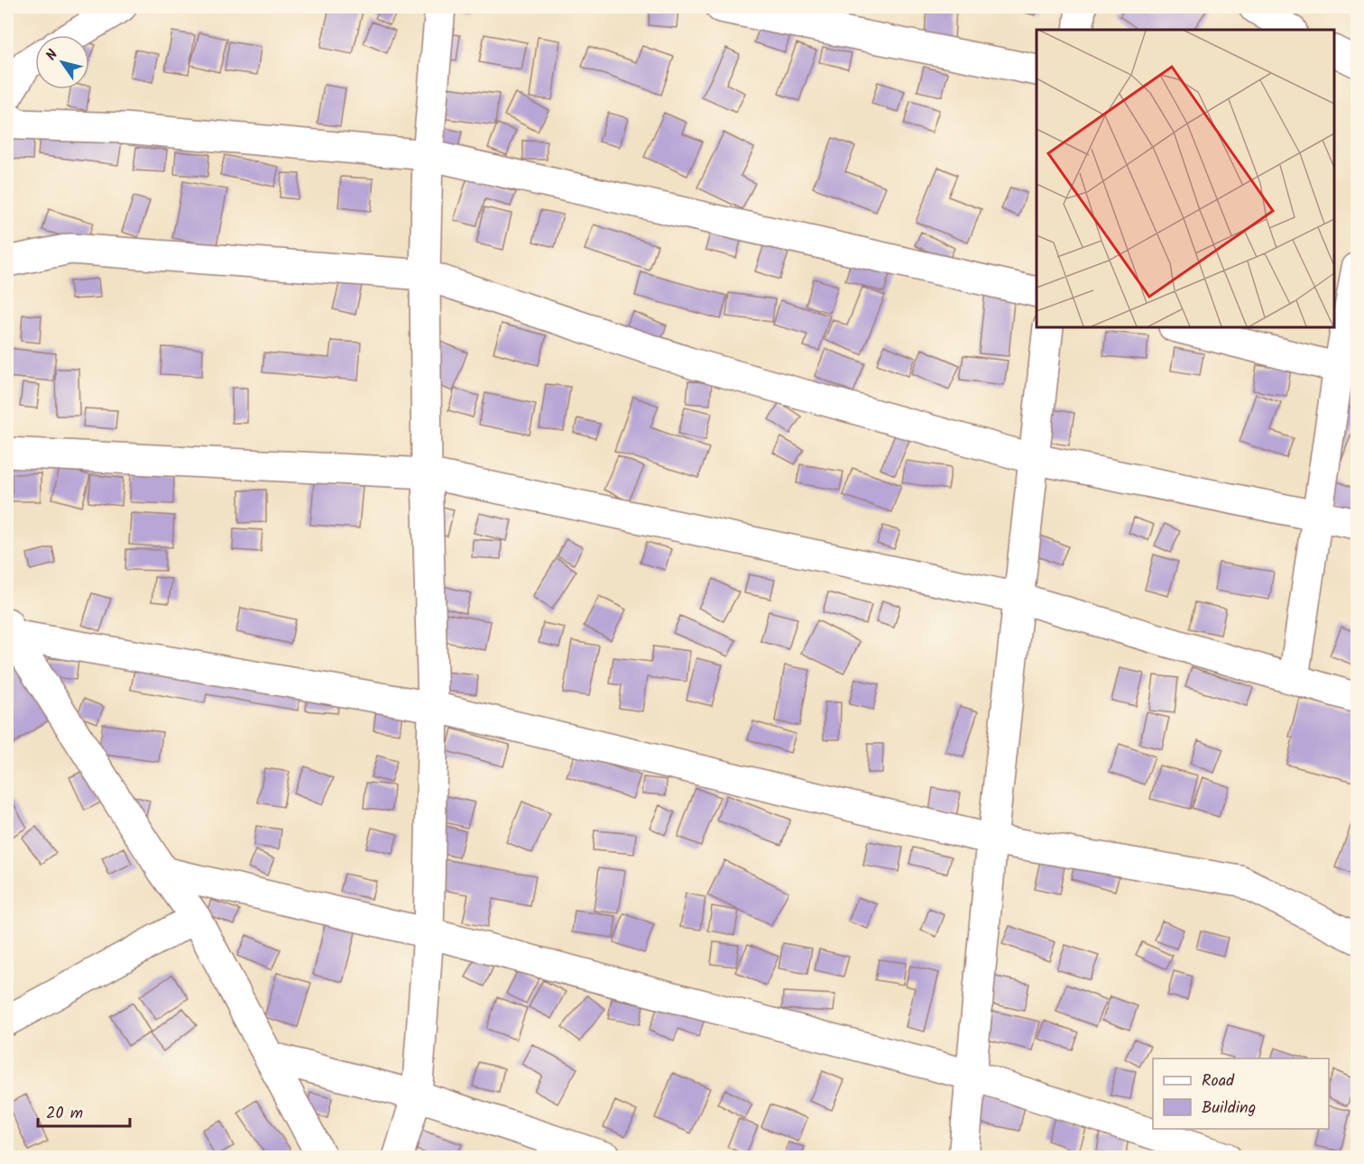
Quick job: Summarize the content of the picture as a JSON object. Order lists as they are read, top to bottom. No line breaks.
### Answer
{"legend":["Road","Building"],"scale_bar":"20 m","north":"top left"}
